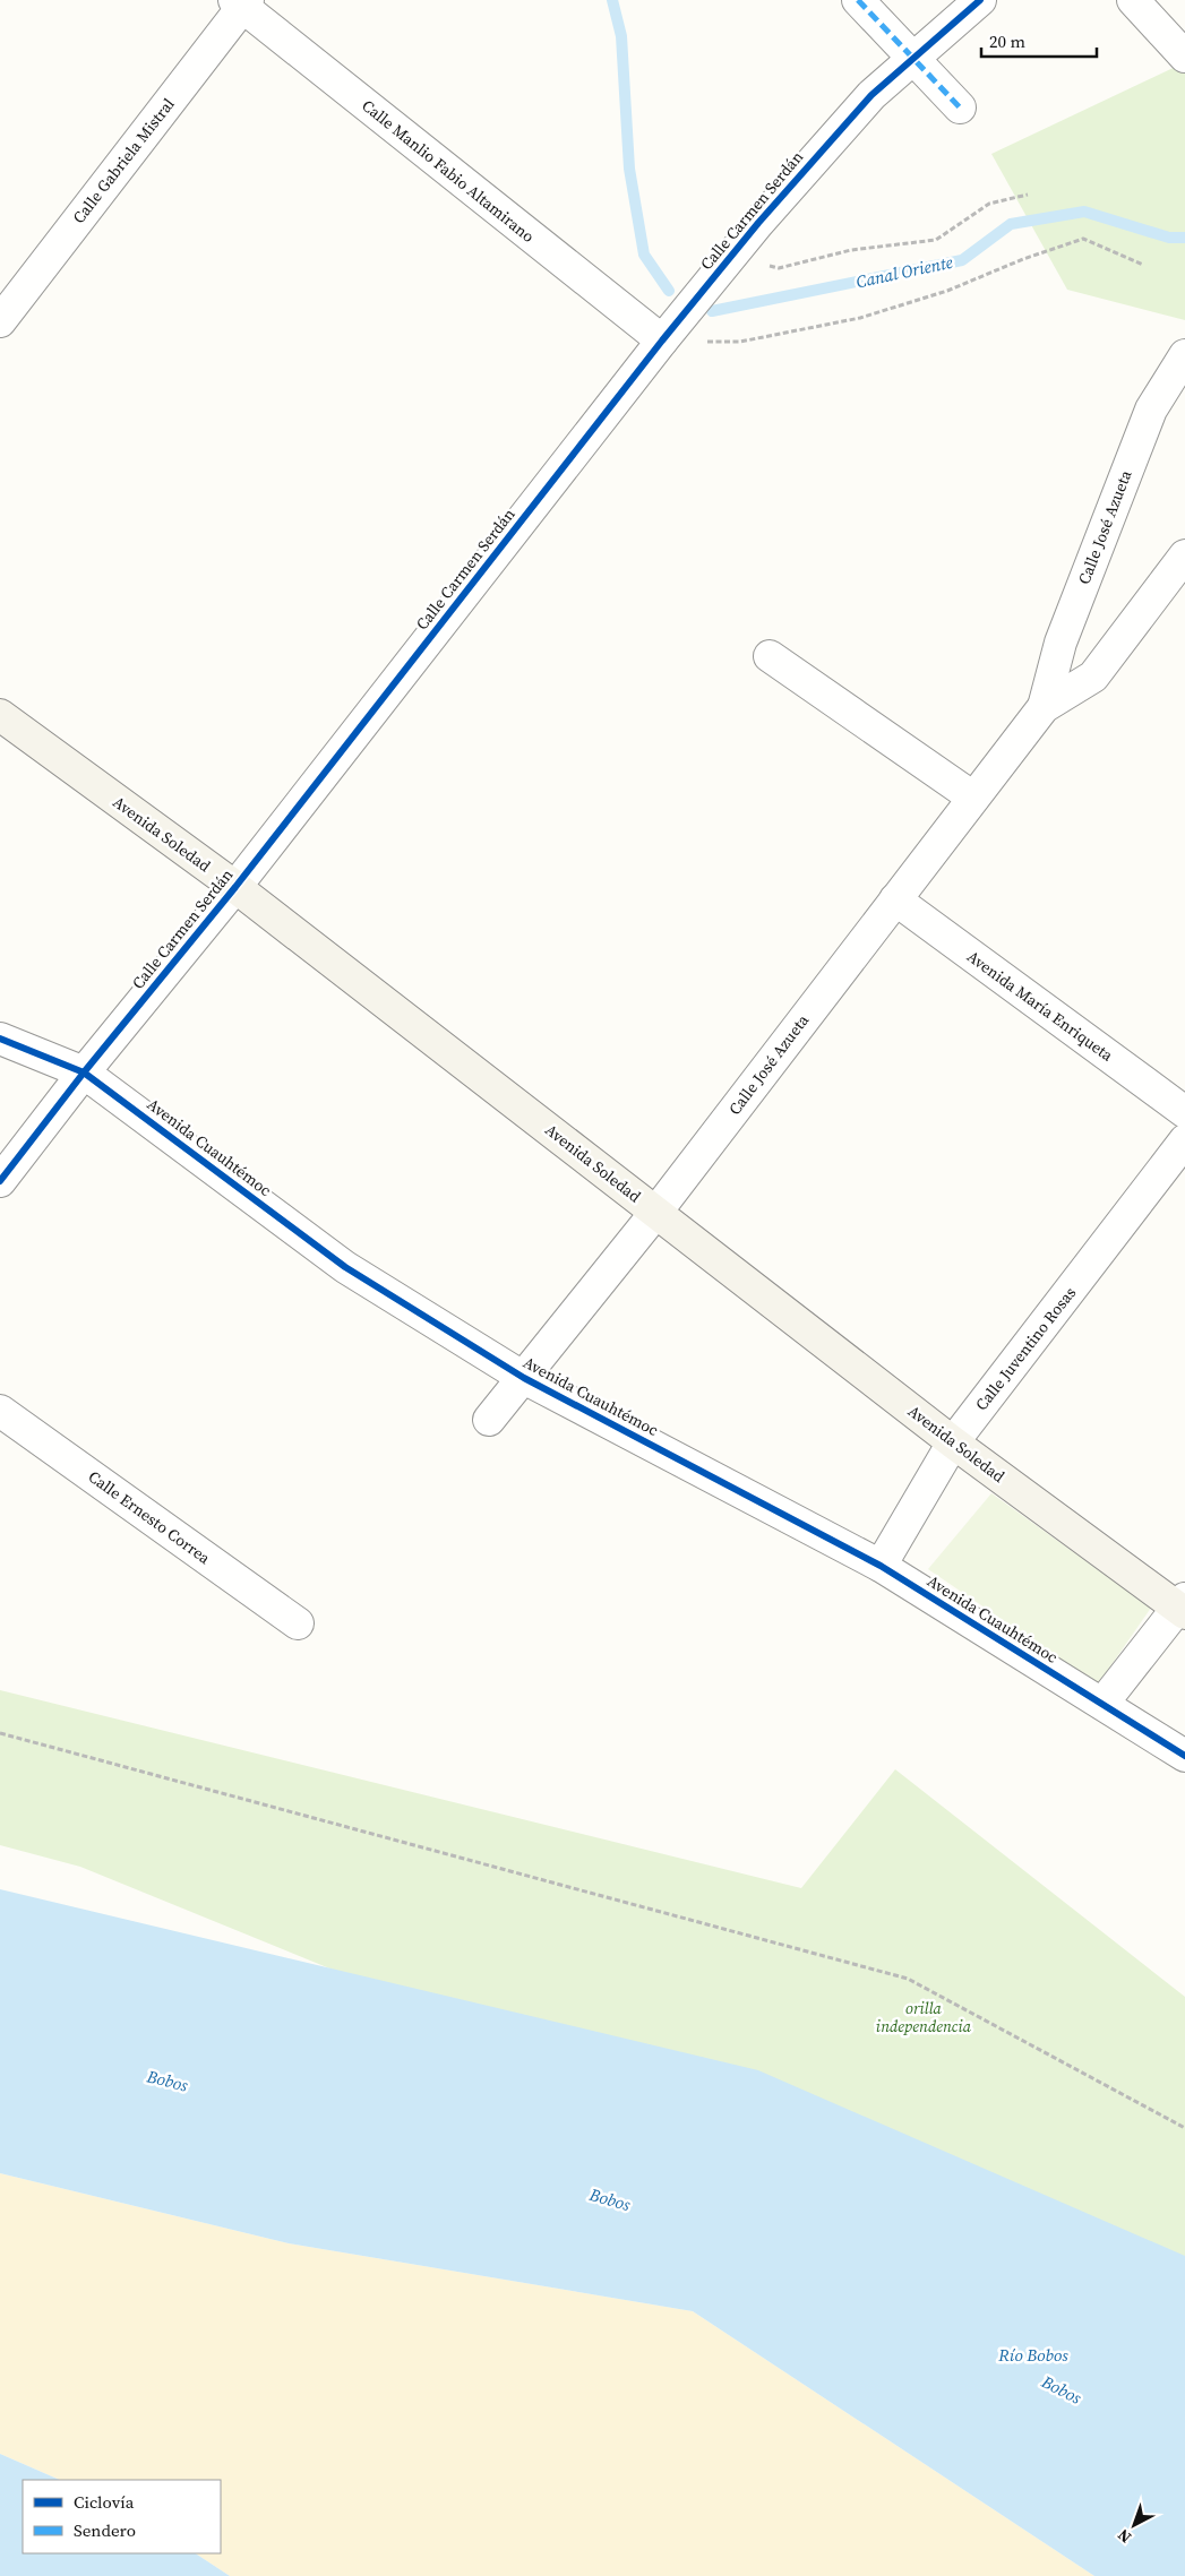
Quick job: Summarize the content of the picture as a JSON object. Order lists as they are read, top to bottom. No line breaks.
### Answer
{"streets":{"main road":["Avenida Soledad"],"street":["Calle Gabriela Mistral","Calle Manlio Fabio Altamirano","Calle Carmen Serdán","Calle José Azueta","Avenida María Enriqueta","Avenida Cuauhtémoc","Calle Juventino Rosas","Calle Ernesto Correa"]},"crossings":[["Calle Gabriela Mistral","Calle Manlio Fabio Altamirano"],["Calle Manlio Fabio Altamirano","Calle Carmen Serdán"],["Calle Carmen Serdán","Avenida Soledad"],["Calle Carmen Serdán","Avenida Cuauhtémoc"],["Calle José Azueta","Avenida Soledad"],["Calle José Azueta","Avenida María Enriqueta"],["Calle José Azueta","Avenida Cuauhtémoc"],["Avenida Soledad","Calle Juventino Rosas"],["Avenida Cuauhtémoc","Calle Juventino Rosas"]],"water":["Canal Oriente","Bobos","Río Bobos"],"parks":["orilla independencia"],"legend":["Ciclovía","Sendero"],"scale_bar":"20 m","north":"bottom left"}
